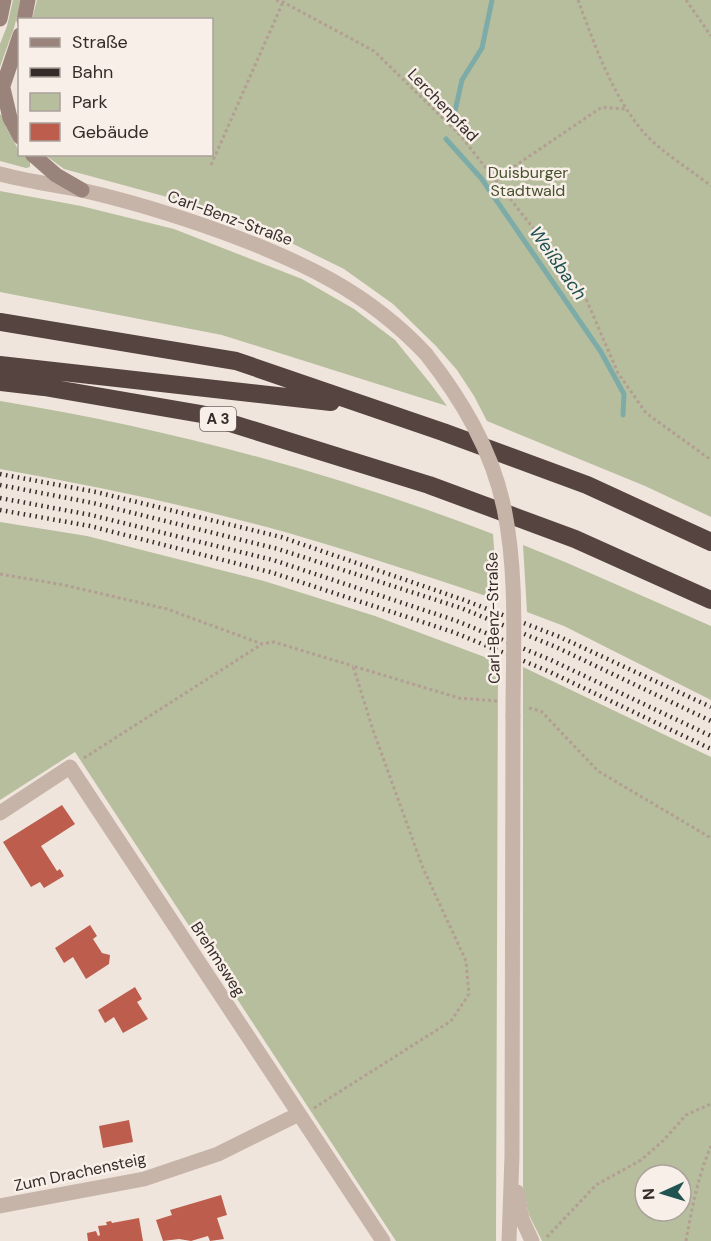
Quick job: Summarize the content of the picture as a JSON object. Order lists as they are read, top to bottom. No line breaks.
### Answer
{"streets":{"highway":["A 3"],"street":["Carl-Benz-Straße","Brehmsweg","Zum Drachensteig"],"path":["Lerchenpfad"]},"crossings":[["Brehmsweg","Zum Drachensteig"]],"water":["Weißbach"],"parks":["Duisburger Stadtwald"],"legend":["Straße","Bahn","Park","Gebäude"],"north":"left"}
